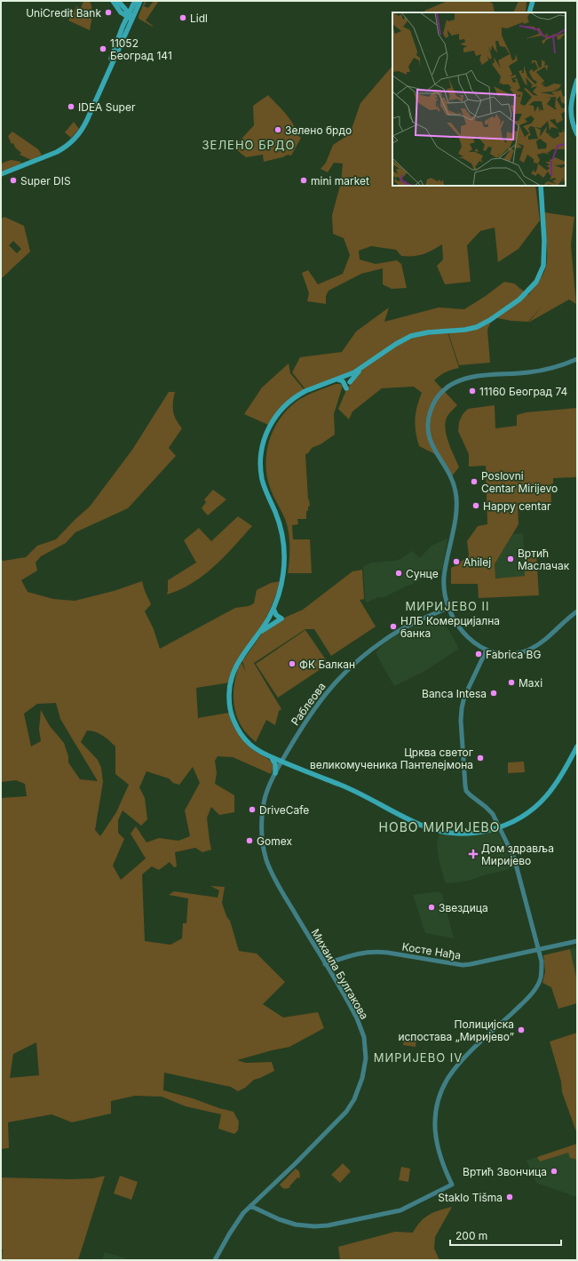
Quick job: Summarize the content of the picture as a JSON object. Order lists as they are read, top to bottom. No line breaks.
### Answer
{"streets":{"street":["Раблеова","Косте Нађа","Михаила Булгакова"]},"crossings":[["Раблеова","Михаила Булгакова"],["Косте Нађа","Михаила Булгакова"]],"districts":["ЗЕЛЕНО БРДО","МИРИЈЕВО II","НОВО МИРИЈЕВО","МИРИЈЕВО IV"],"places":{"other":["UniCredit Bank","Lidl","11052 Београд 141","IDEA Super","Зелено брдо","Super DIS","mini market","11160 Београд 74","Poslovni Centar Mirijevo","Happy centar","Вртић Маслачак","Ahilej","Сунце","НЛБ Комерцијална банка","Fabrica BG","ФК Балкан","Maxi","Banca Intesa","Црква светог великомученика Пантелејмона","DriveCafe","Gomex","Звездица","Полицијска испостава „Миријево”","Вртић Звончица","Staklo Tišma"],"health":["Дом здравља Миријево"]},"scale_bar":"200 m"}
